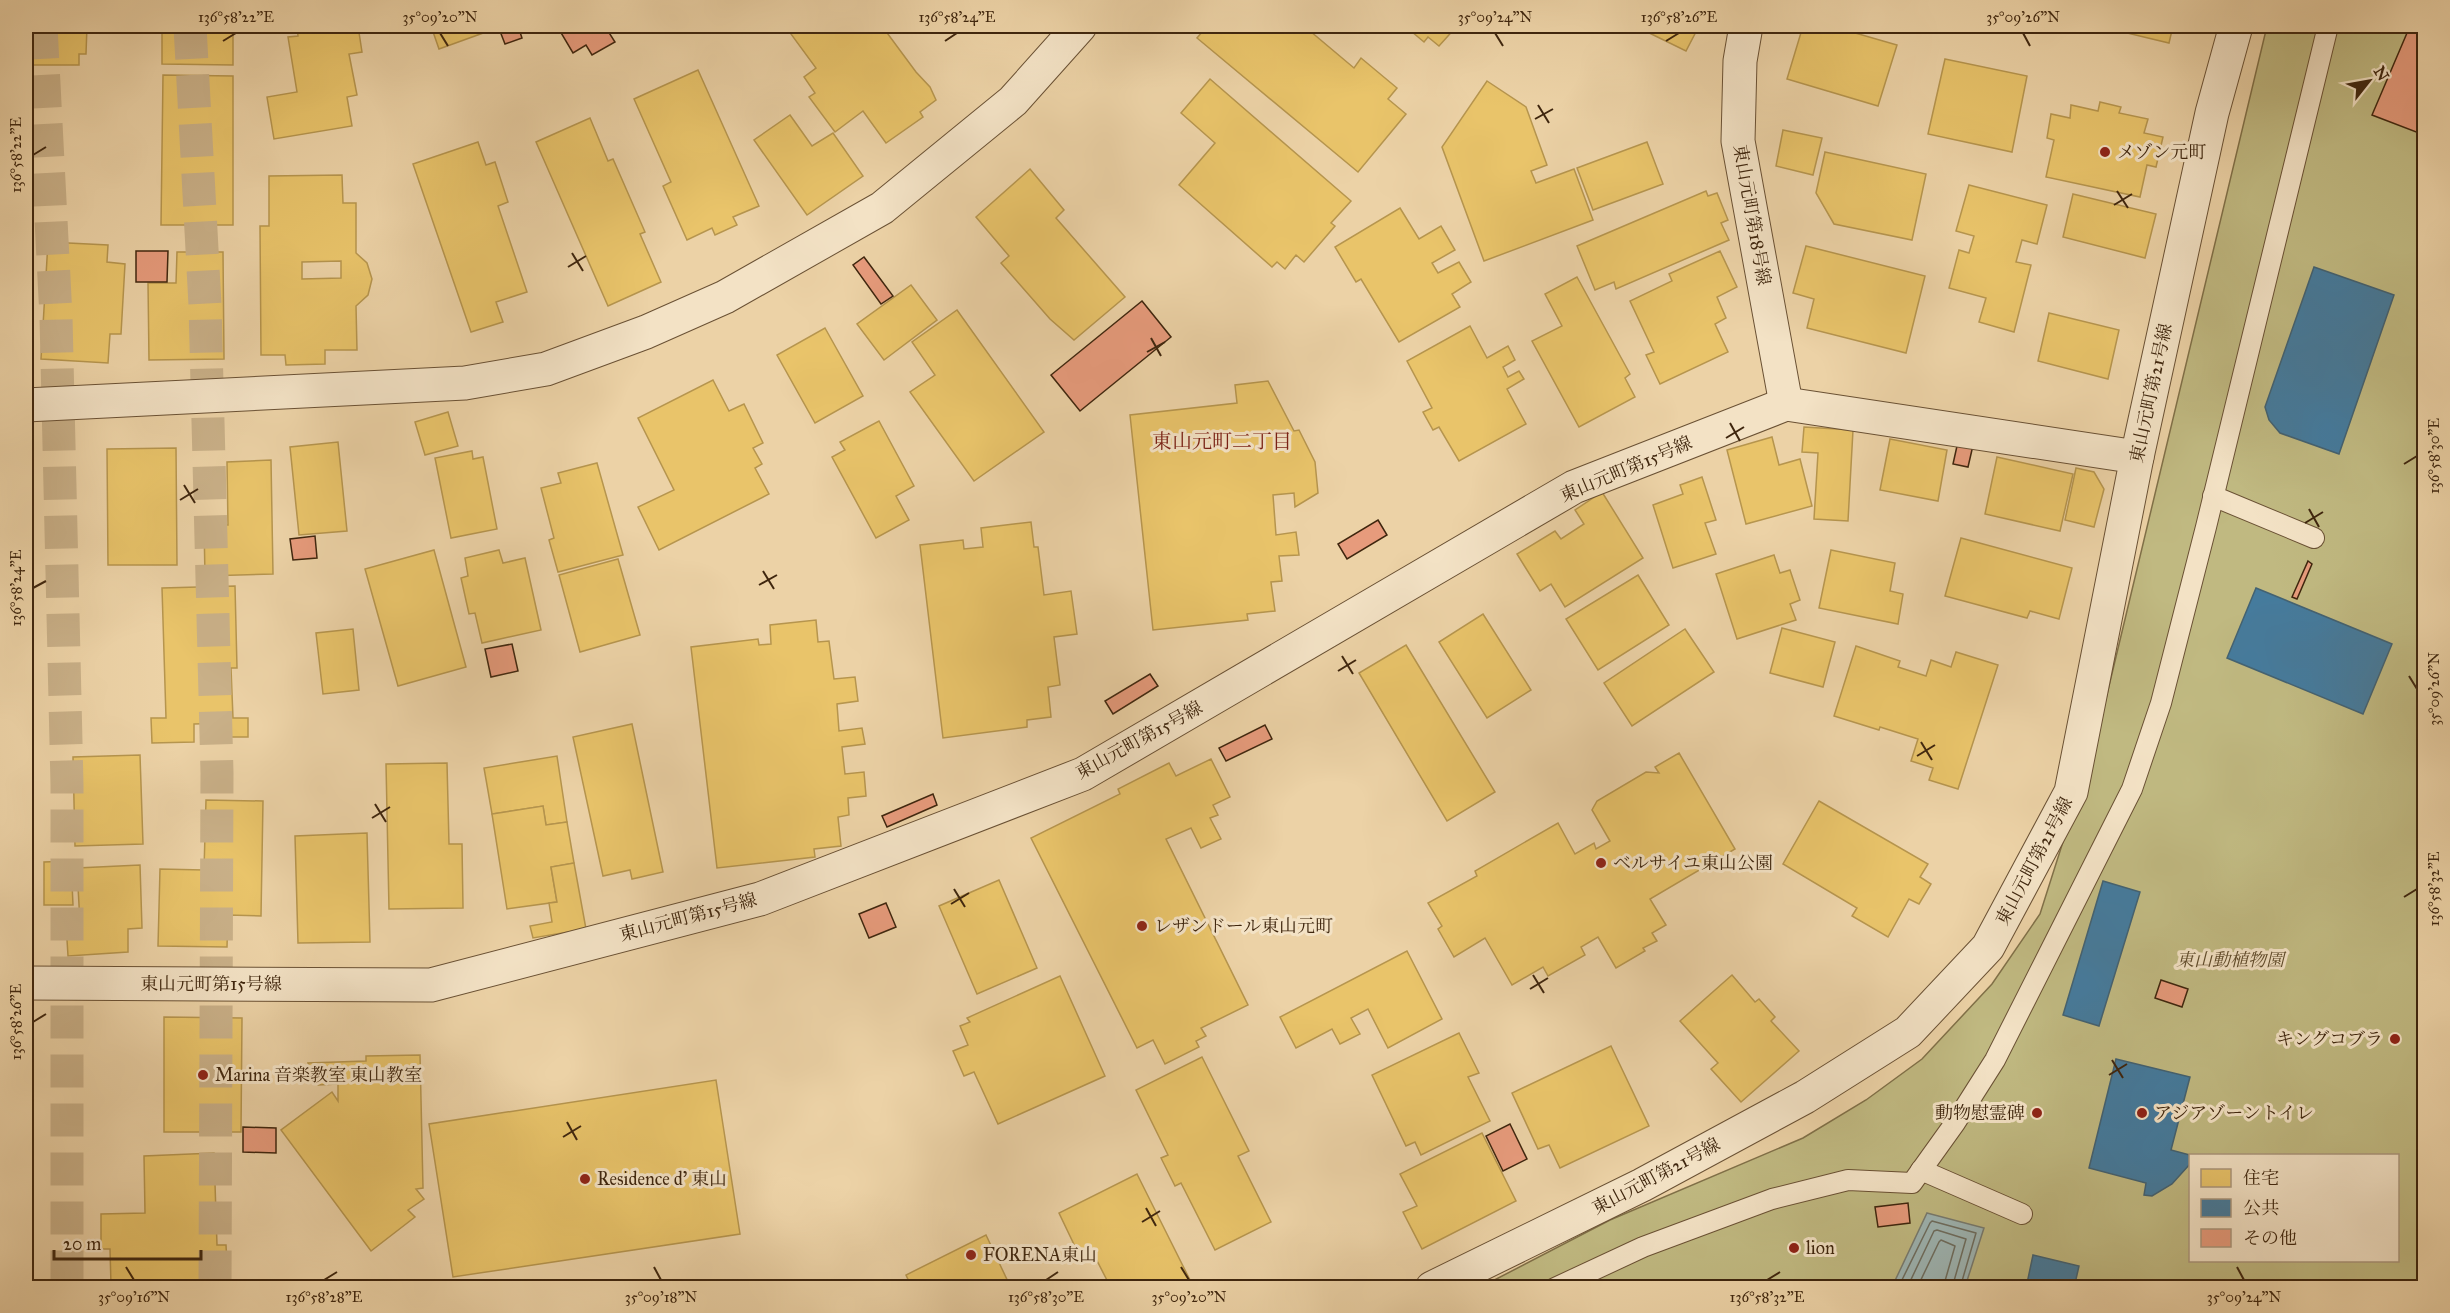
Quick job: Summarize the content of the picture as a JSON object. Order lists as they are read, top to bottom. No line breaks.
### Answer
{"streets":{"street":["東山元町第18号線","東山元町第21号線","東山元町第15号線"]},"crossings":[["東山元町第18号線","東山元町第15号線"]],"districts":["東山元町二丁目"],"parks":["東山動植物園"],"places":["メゾン元町","ベルサイユ東山公園","レザンドール東山元町","キングコブラ","Marina 音楽教室 東山教室","動物慰霊碑","アジアゾーントイレ","Residence d’ 東山","lion","FORENA東山"],"legend":["住宅","公共","その他"],"scale_bar":"20 m","north":"top right","coordinates":["136°58'22\"E","35°09'20\"N","136°58'24\"E","35°09'24\"N","136°58'26\"E","35°09'26\"N","136°58'30\"E","136°58'32\"E","35°09'16\"N","136°58'28\"E","35°09'18\"N"]}
